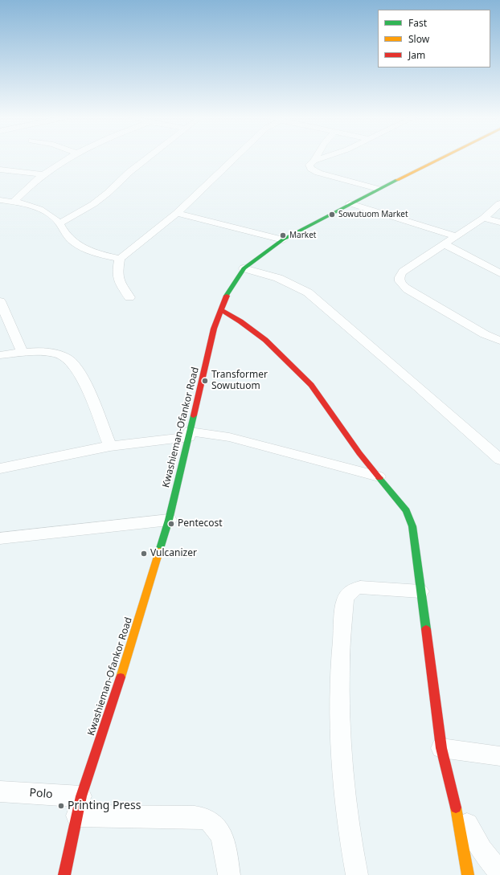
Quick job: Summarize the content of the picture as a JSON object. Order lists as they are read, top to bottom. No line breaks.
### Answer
{"streets":{"main road":["Kwashieman-Ofankor Road"],"street":["Polo"]},"crossings":[["Kwashieman-Ofankor Road","Polo"]],"places":["Sowutuom Market","Market","Transformer Sowutuom","Pentecost","Vulcanizer","Printing Press"],"legend":["Fast","Slow","Jam"]}
